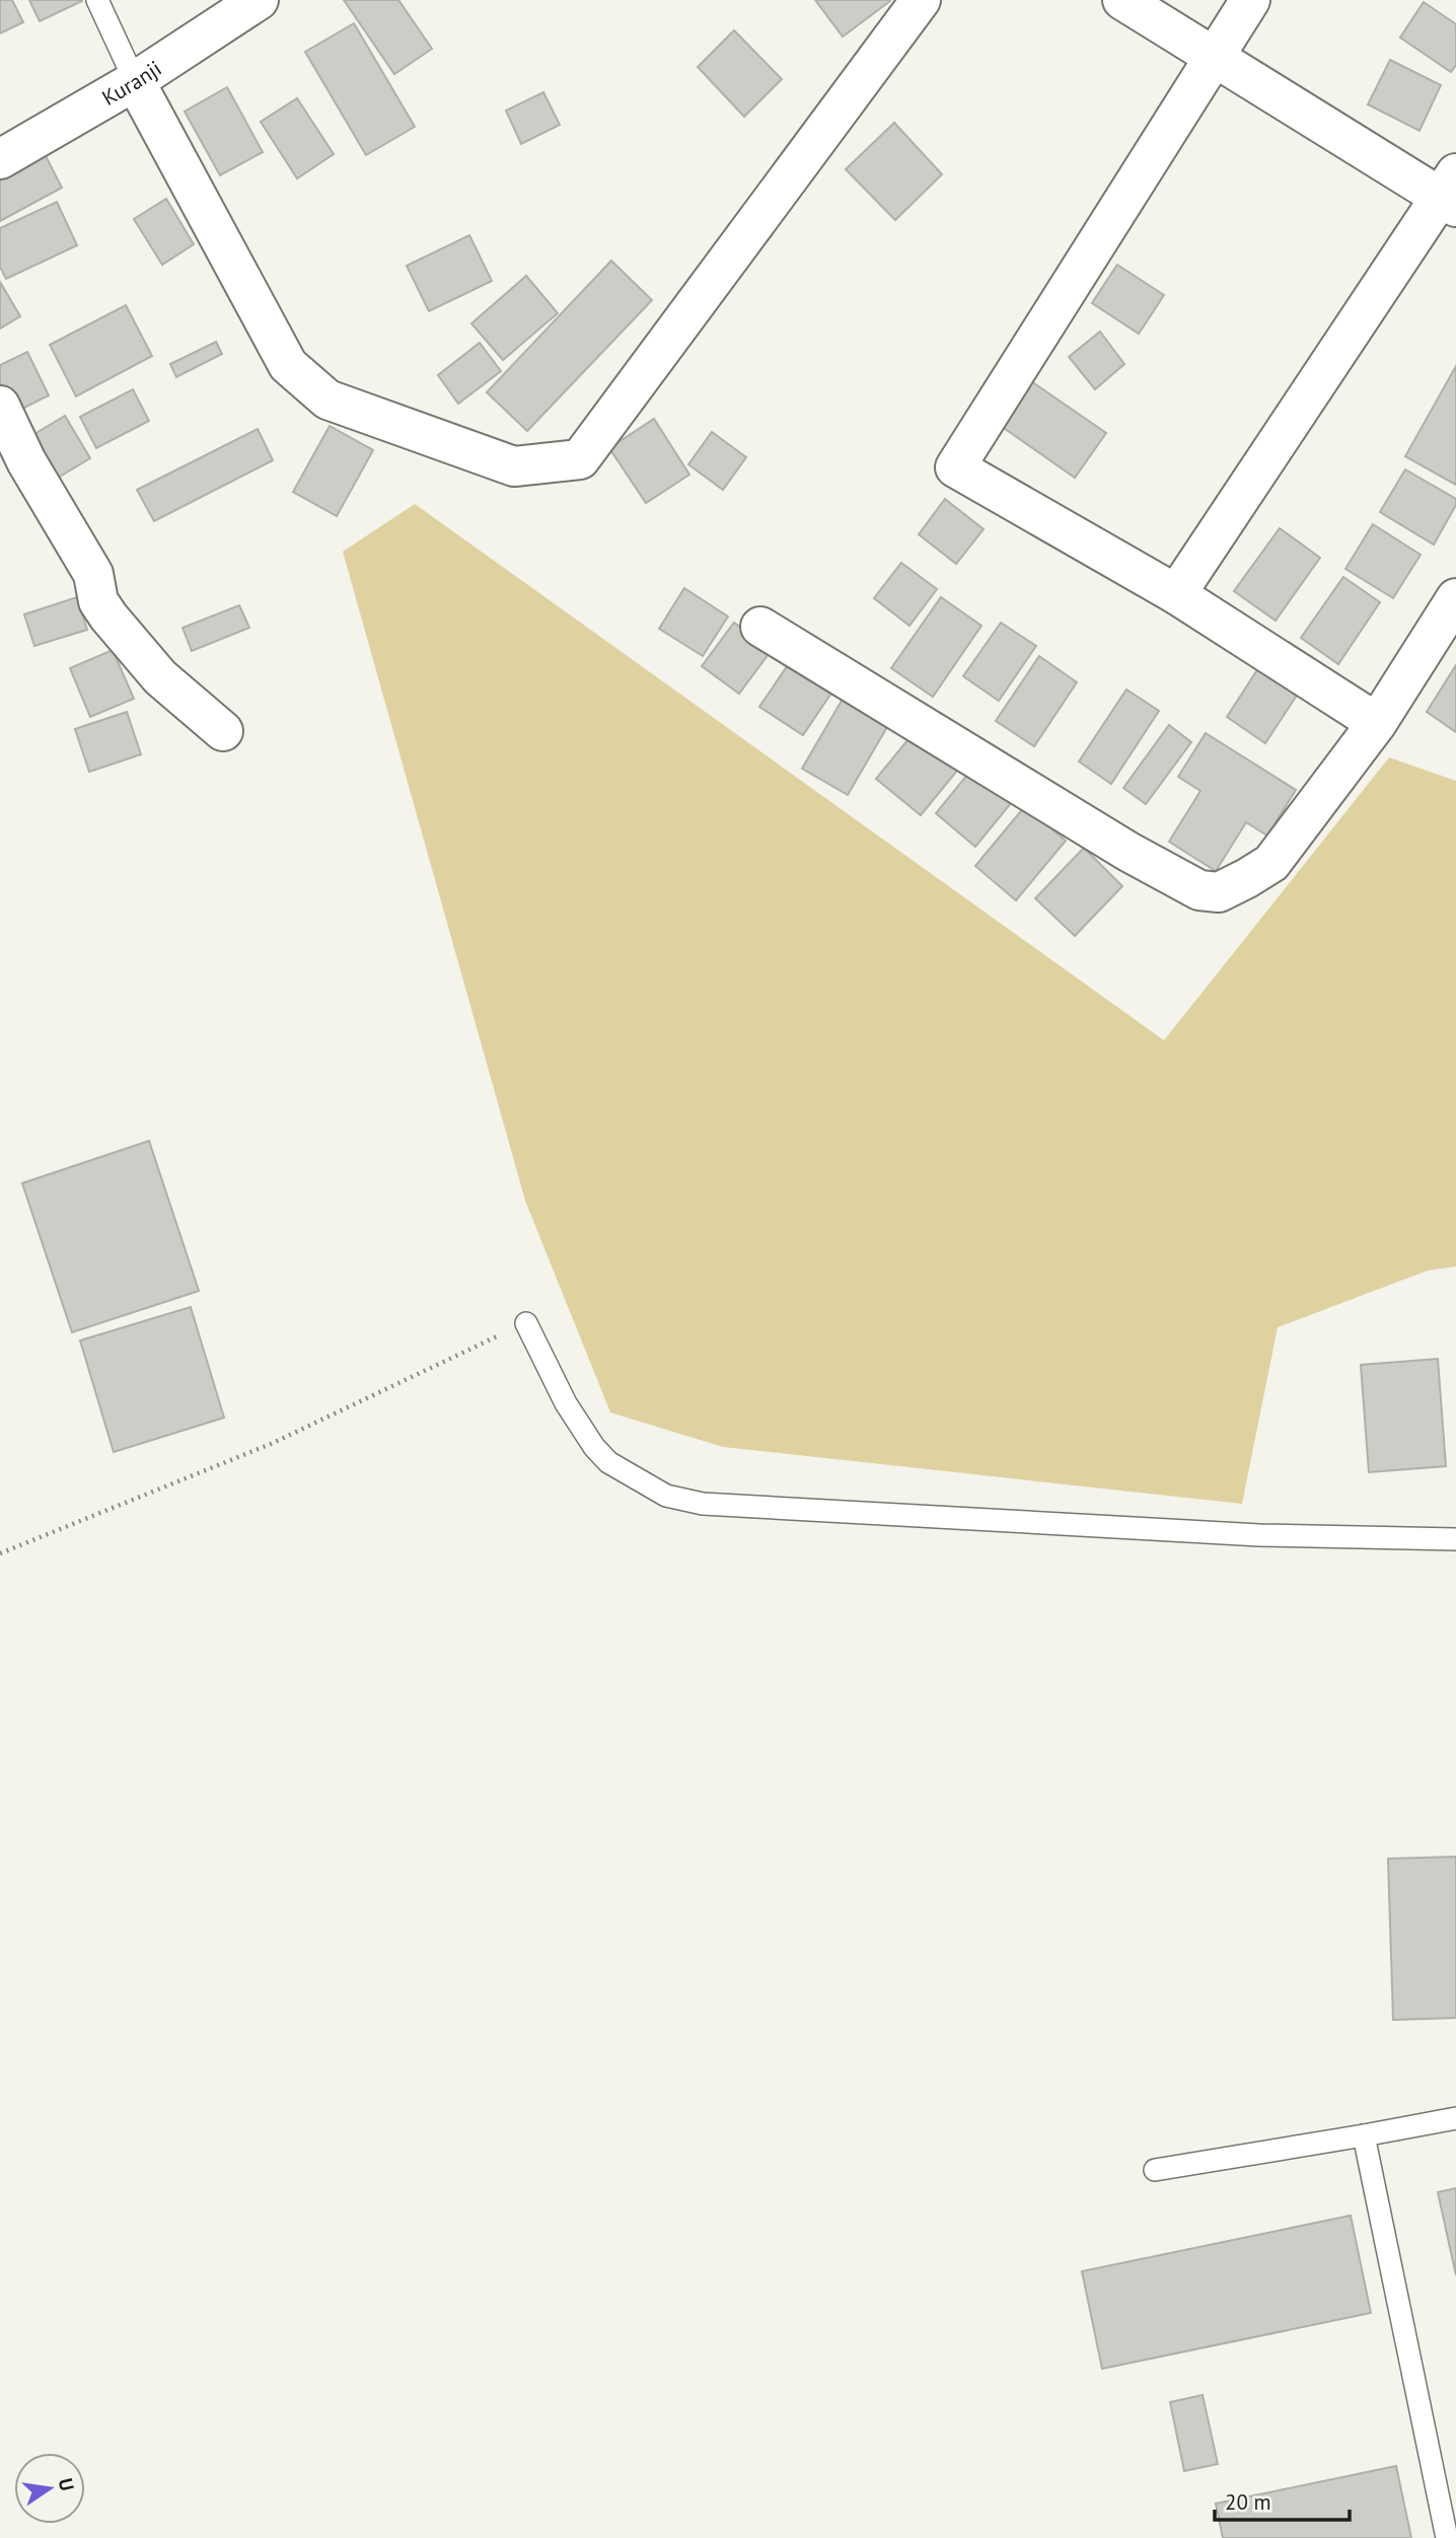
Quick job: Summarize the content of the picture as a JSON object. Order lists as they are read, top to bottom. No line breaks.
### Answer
{"streets":{"street":["Kuranji"]},"scale_bar":"20 m","north":"right"}
